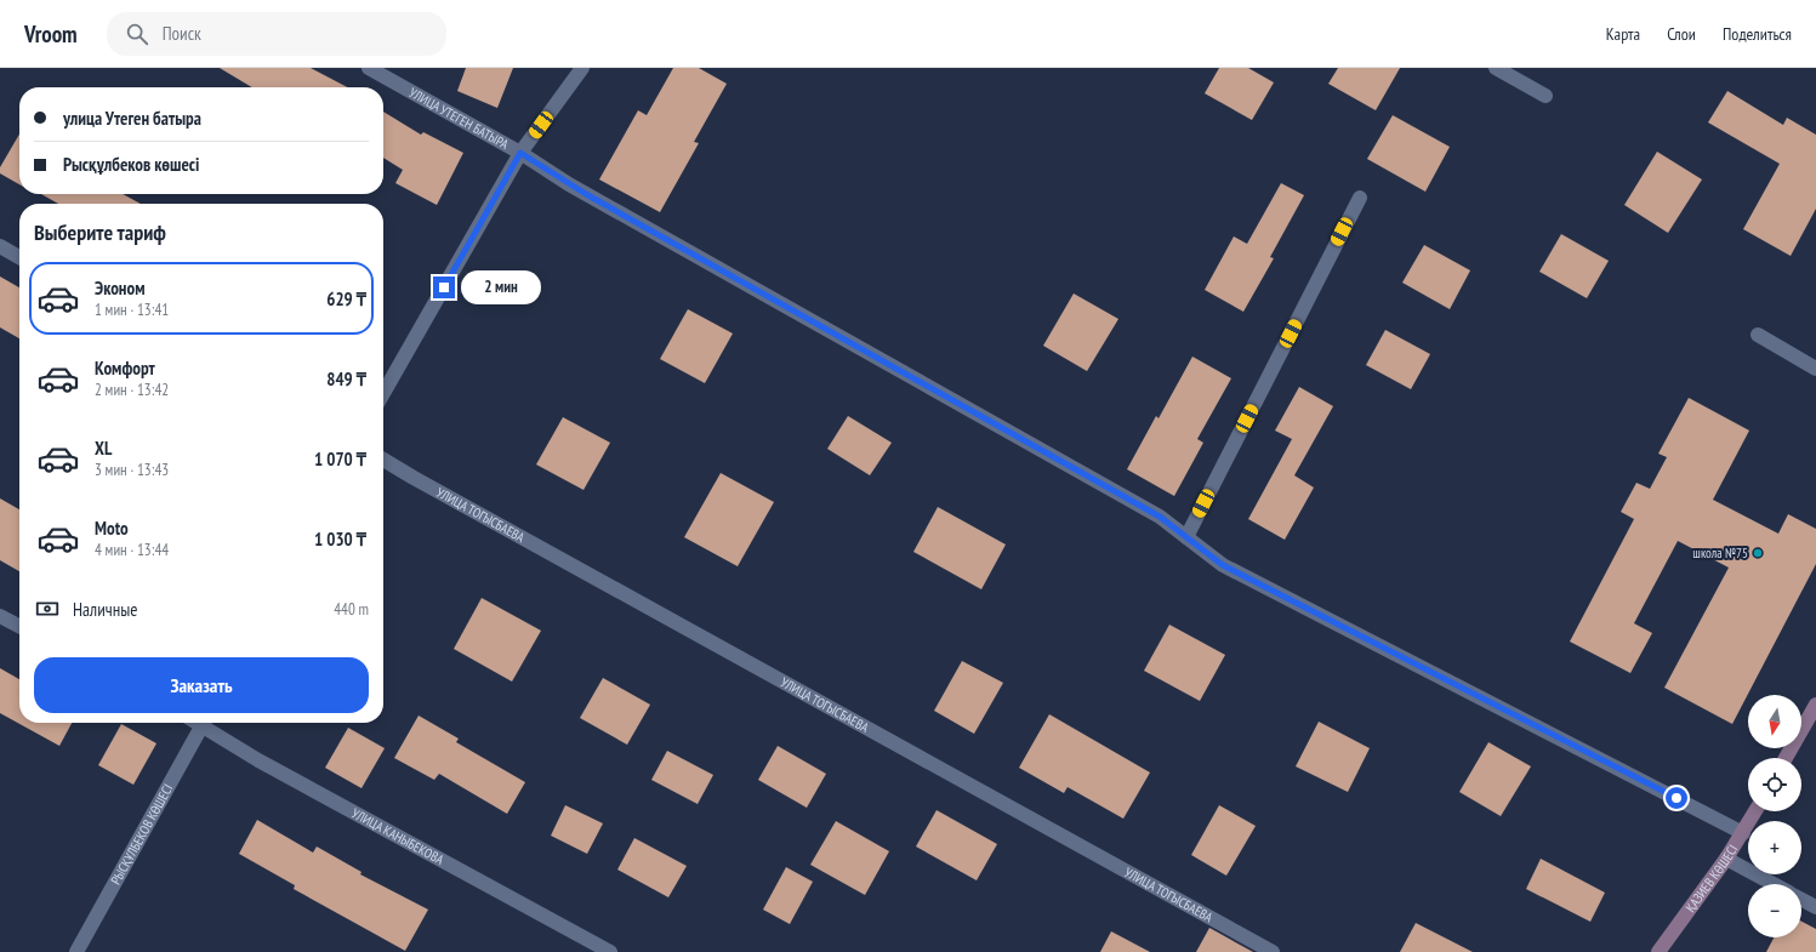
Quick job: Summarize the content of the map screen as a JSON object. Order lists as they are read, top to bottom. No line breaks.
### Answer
{"streets":{"street":["УЛИЦА УТЕГЕН БАТЫРА","УЛИЦА ТОГЫСБАЕВА","РЫСҚҰЛБЕКОВ КӨШЕСІ","УЛИЦА КАНЫБЕКОВА","ҚАЗИЕВ КӨШЕСІ"]},"crossings":[["УЛИЦА УТЕГЕН БАТЫРА","ҚАЗИЕВ КӨШЕСІ"]],"places":["школа №75"],"north":"bottom","page":{"header":"Vroom","search":"Поиск","nav":["Карта","Слои","Поделиться"],"banner":["улица Утеген батыра","Рысқұлбеков көшесі"],"heading":"Выберите тариф","list":[{"name":"Эконом","note":"1 мин · 13:41","value":"629 ₸"},{"name":"Комфорт","note":"2 мин · 13:42","value":"849 ₸"},{"name":"XL","note":"3 мин · 13:43","value":"1 070 ₸"},{"name":"Moto","note":"4 мин · 13:44","value":"1 030 ₸"}],"bubble":"2 мин","pay":["Наличные","440 m"],"buttons":"Заказать","map_buttons":["+","−"]}}
